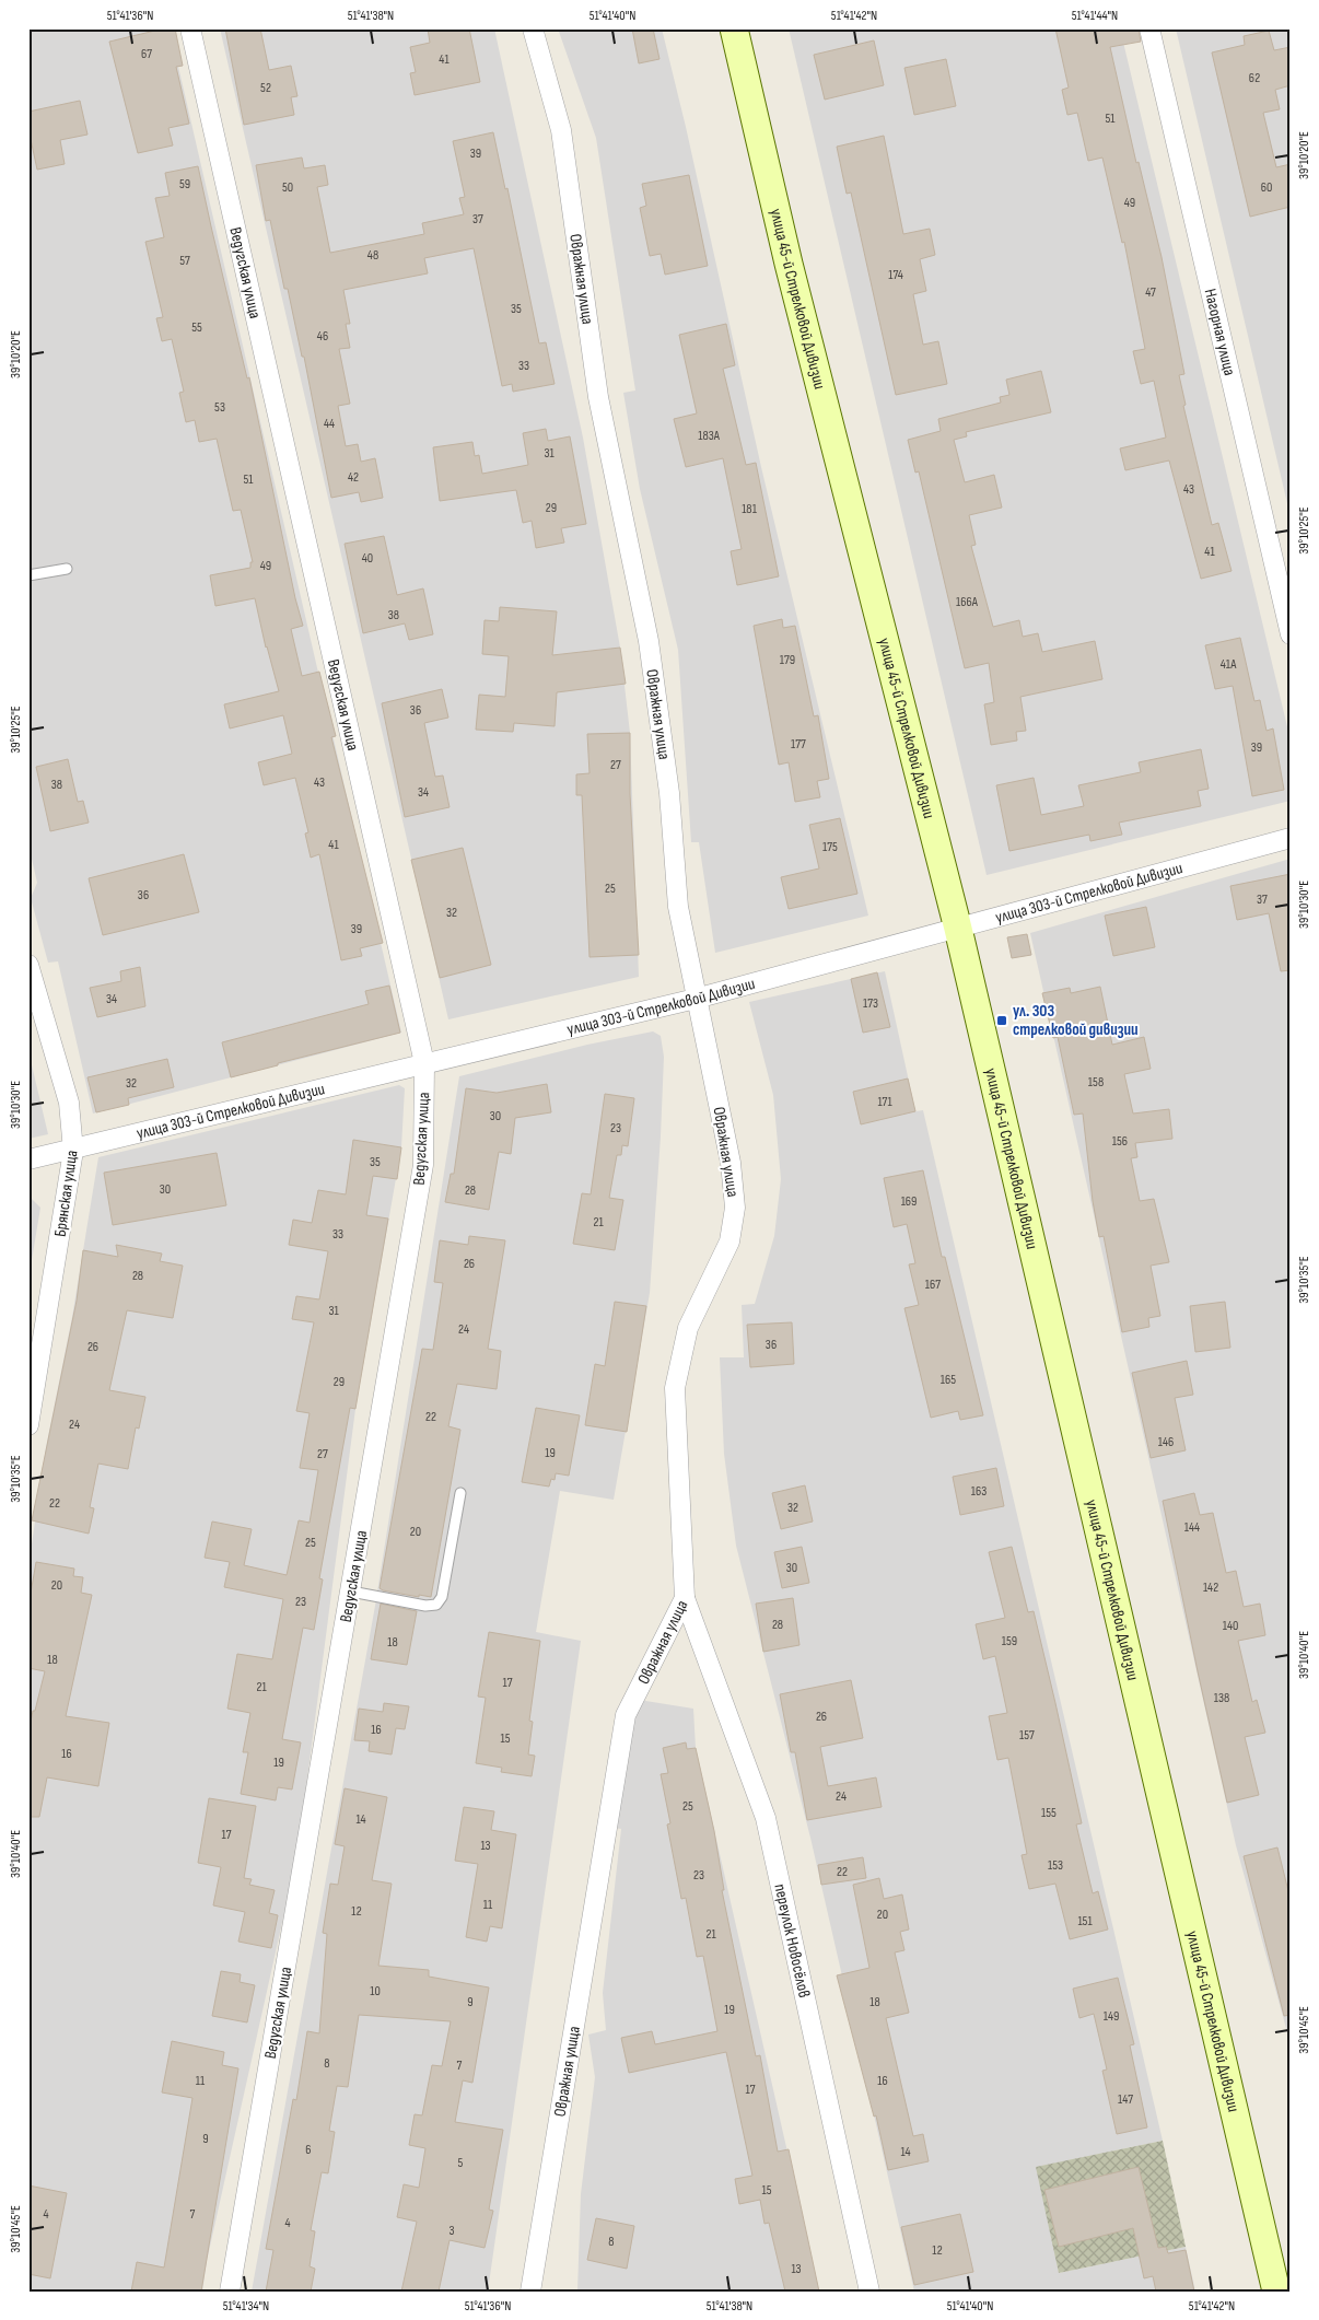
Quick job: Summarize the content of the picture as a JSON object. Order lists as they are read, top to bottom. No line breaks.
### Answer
{"streets":{"main road":["улица 45-й Стрелковой Дивизии"],"street":["Ведугская улица","Овражная улица","Нагорная улица","улица 303-й Стрелковой Дивизии","Брянская улица","переулок Новосёлов"]},"crossings":[["Ведугская улица","улица 303-й Стрелковой Дивизии"],["Овражная улица","улица 303-й Стрелковой Дивизии"],["Овражная улица","переулок Новосёлов"],["улица 45-й Стрелковой Дивизии","улица 303-й Стрелковой Дивизии"],["улица 303-й Стрелковой Дивизии","Брянская улица"]],"places":{"transit":["ул. 303 стрелковой дивизии"]},"house_numbers":["67","41","62","52","51","39","59","50","60","49","37","48","57","174","47","35","55","46","33","53","44","183А","31","42","51","43","29","181","41","40","49","166А","38","179","41А","36","177","39","27","43","38","34","41","175","25","36","37","32","39","34","173","158","32","171","30","23","156","35","30","28","169","21","33","26","28","167","31","24","36","26","165","29","22","24","146","19","27","163","22","32","144","20","25","30","20","142","23","28","140","159","18","18","17","21","138","26","16","157","15","16","19","24","25","155","14","17","13","153","22","23","11","12","20","151","21","10","9","18","19","149","8","7","11","16","17","147","9","6","14","5","15","4","7","4","3","8","12","13"],"coordinates":["51°41'36\"N","51°41'38\"N","51°41'40\"N","51°41'42\"N","51°41'44\"N","39°10'20\"E","39°10'25\"E","39°10'30\"E","39°10'35\"E","39°10'40\"E","39°10'45\"E","51°41'34\"N"]}
